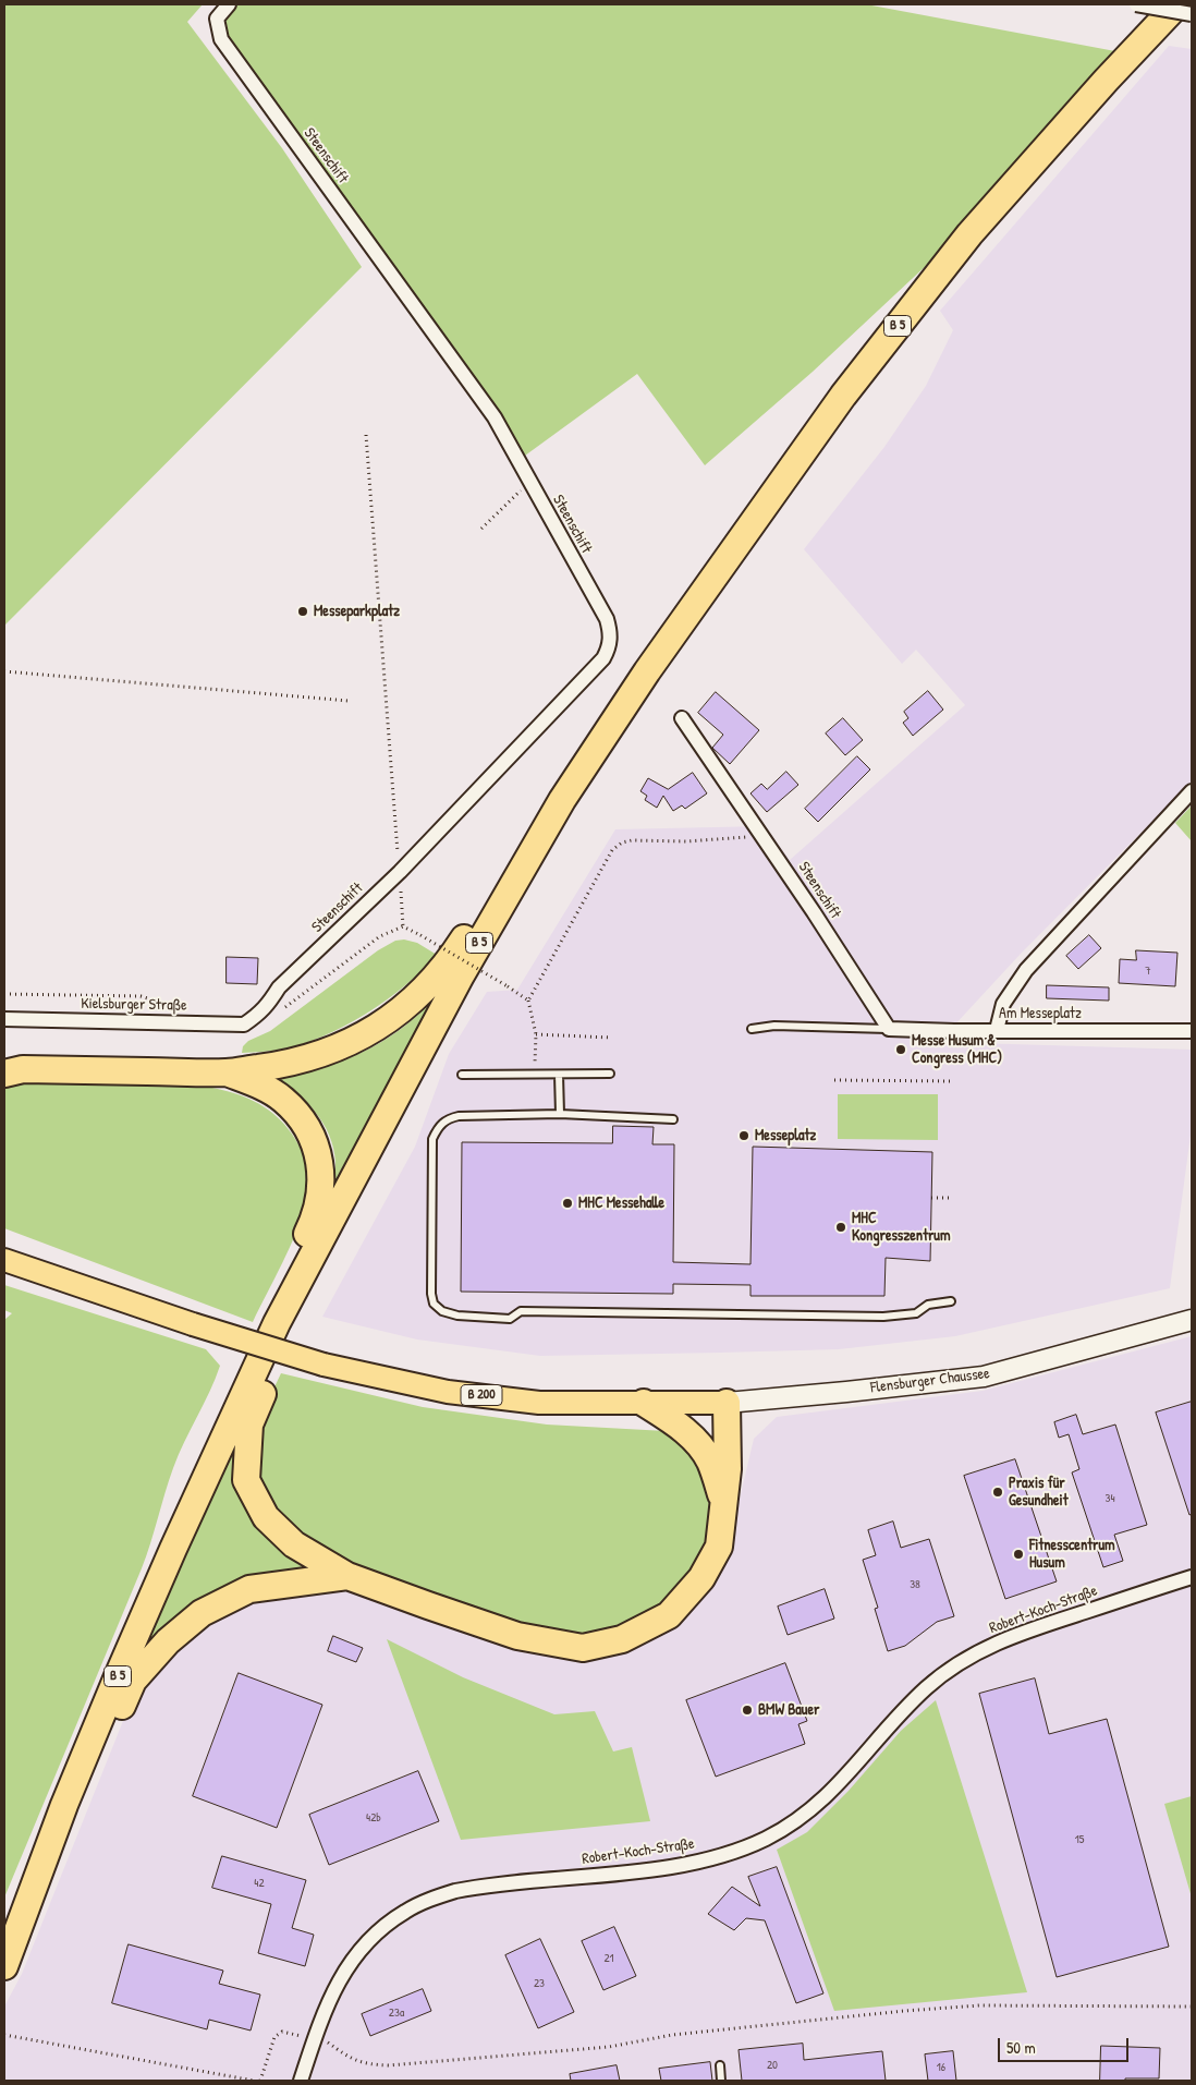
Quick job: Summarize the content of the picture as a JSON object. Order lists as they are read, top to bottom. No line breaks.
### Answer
{"streets":{"highway":["B 5"],"main road":["Flensburger Chaussee","B 200"],"street":["Steenschift","Kielsburger Straße","Am Messeplatz","Robert-Koch-Straße"]},"crossings":[["Steenschift","Kielsburger Straße"],["Steenschift","Am Messeplatz"],["Flensburger Chaussee","B 200"]],"places":["Messeparkplatz","Messe Husum & Congress (MHC)","Messeplatz","MHC Messehalle","MHC Kongresszentrum","Praxis für Gesundheit","Fitnesscentrum Husum","BMW Bauer"],"house_numbers":["7","34","38","42b","15","42","21","23","23a","20","16"],"scale_bar":"50 m"}
